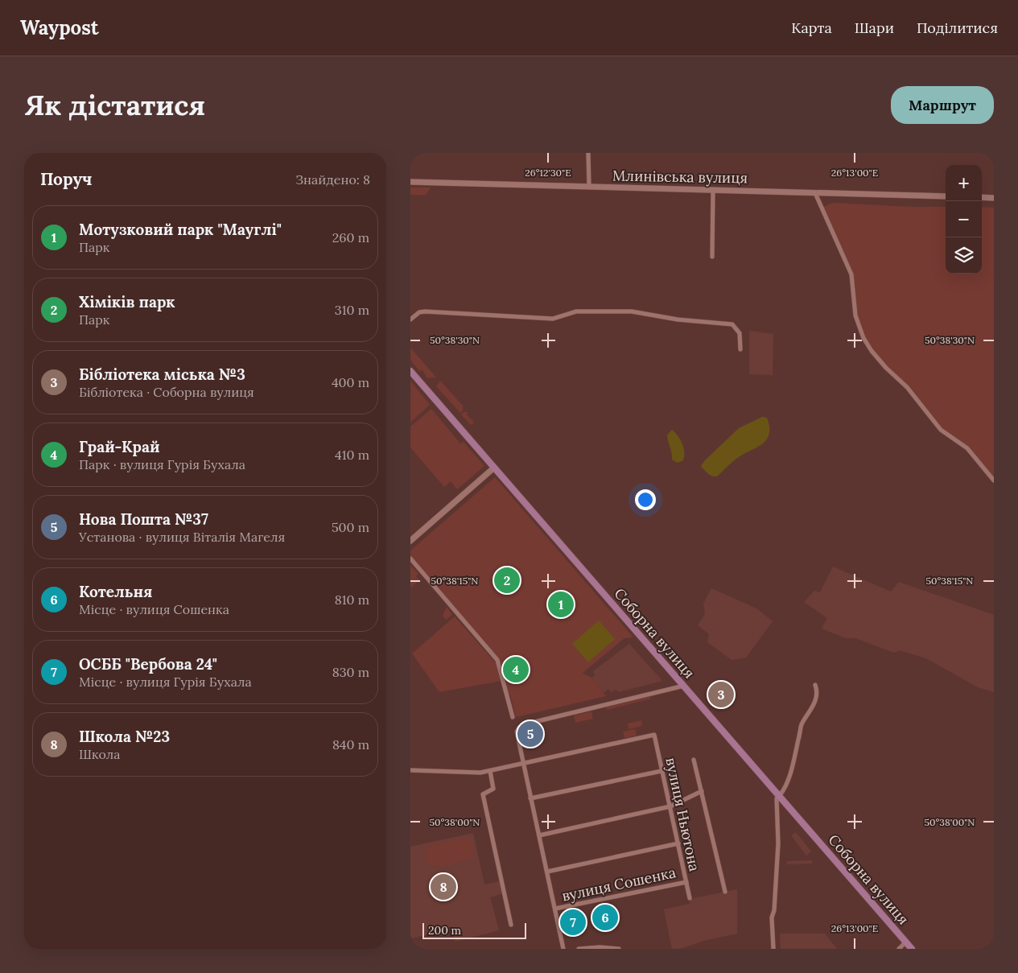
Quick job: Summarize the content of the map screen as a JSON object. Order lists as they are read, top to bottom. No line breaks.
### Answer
{"streets":{"main road":["Млинівська вулиця","Соборна вулиця"],"street":["вулиця Ньютона","вулиця Сошенка"]},"crossings":[["вулиця Ньютона","вулиця Сошенка"]],"scale_bar":"200 m","page":{"header":"Waypost","nav":["Карта","Шари","Поділитися"],"buttons":"Маршрут","title":"Як дістатися","heading":["Поруч","Знайдено: 8"],"map_buttons":["+","−"],"list":[{"mark":"1","name":"Мотузковий парк \"Мауглі\"","note":"Парк","value":"260 m"},{"mark":"2","name":"Хіміків парк","note":"Парк","value":"310 m"},{"mark":"3","name":"Бібліотека міська №3","note":"Бібліотека · Соборна вулиця","value":"400 m"},{"mark":"4","name":"Грай-Край","note":"Парк · вулиця Гурія Бухала","value":"410 m"},{"mark":"5","name":"Нова Пошта №37","note":"Установа · вулиця Віталія Магеля","value":"500 m"},{"mark":"6","name":"Котельня","note":"Місце · вулиця Сошенка","value":"810 m"},{"mark":"7","name":"ОСББ \"Вербова 24\"","note":"Місце · вулиця Гурія Бухала","value":"830 m"},{"mark":"8","name":"Школа №23","note":"Школа","value":"840 m"}],"pins":["2","1","4","3","5","8","6","7"],"scale":"200 m"},"coordinates":["26°12'30\"E","26°13'00\"E","50°38'30\"N","50°38'15\"N","50°38'00\"N"]}
